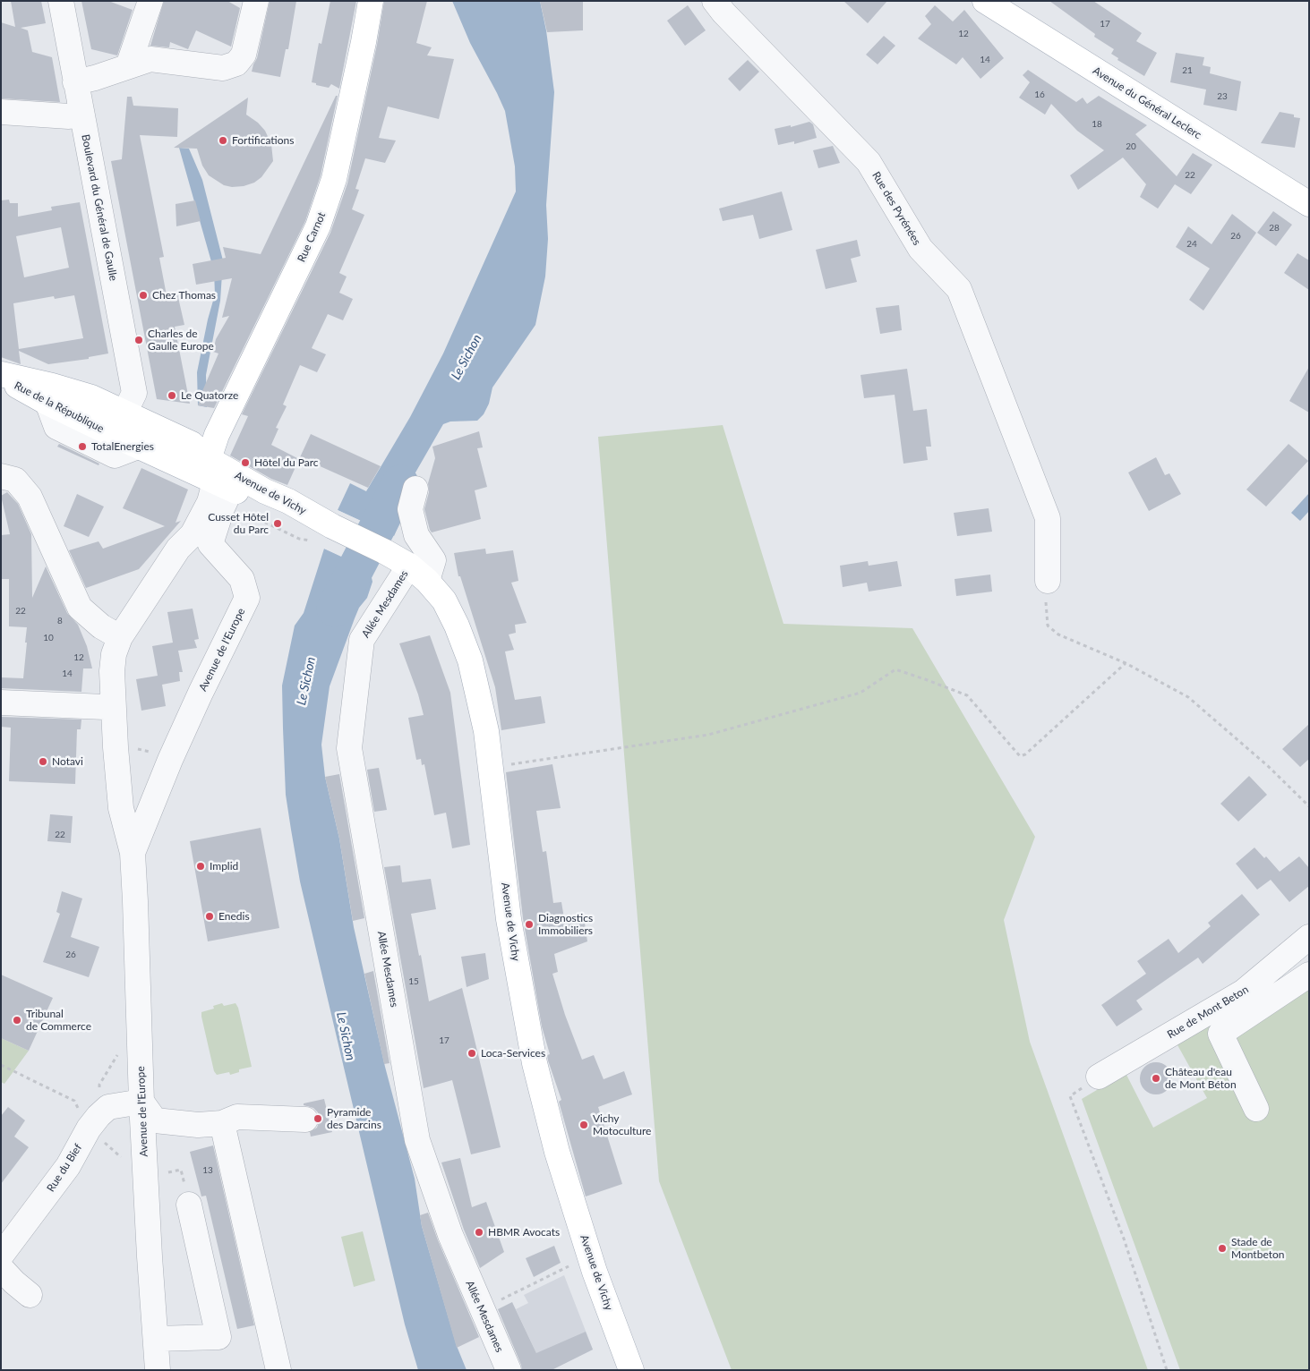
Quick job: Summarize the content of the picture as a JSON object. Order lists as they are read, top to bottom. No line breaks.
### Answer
{"streets":{"main road":["Avenue du Général Leclerc","Rue Carnot","Rue de la République","Avenue de Vichy"],"street":["Boulevard du Général de Gaulle","Rue des Pyrénées","Allée Mesdames","Avenue de l'Europe","Rue de Mont Beton","Rue du Bief"]},"crossings":[["Boulevard du Général de Gaulle","Rue de la République"],["Rue Carnot","Rue de la République"],["Rue Carnot","Avenue de Vichy"],["Rue Carnot","Avenue de l'Europe"],["Rue de la République","Avenue de Vichy"],["Rue de la République","Avenue de l'Europe"],["Avenue de Vichy","Allée Mesdames"],["Avenue de Vichy","Avenue de l'Europe"],["Avenue de l'Europe","Rue du Bief"]],"water":["Le Sichon"],"places":["Fortifications","Chez Thomas","Charles de Gaulle Europe","Le Quatorze","TotalEnergies","Hôtel du Parc","Cusset Hôtel du Parc","Notavi","Implid","Enedis","Diagnostics Immobiliers","Tribunal de Commerce","Loca-Services","Château d'eau de Mont Béton","Pyramide des Darcins","Vichy Motoculture","HBMR Avocats","Stade de Montbeton"],"house_numbers":["17","12","14","21","16","23","18","20","22","28","26","24","22","8","10","12","14","22","26","15","17","13"]}
